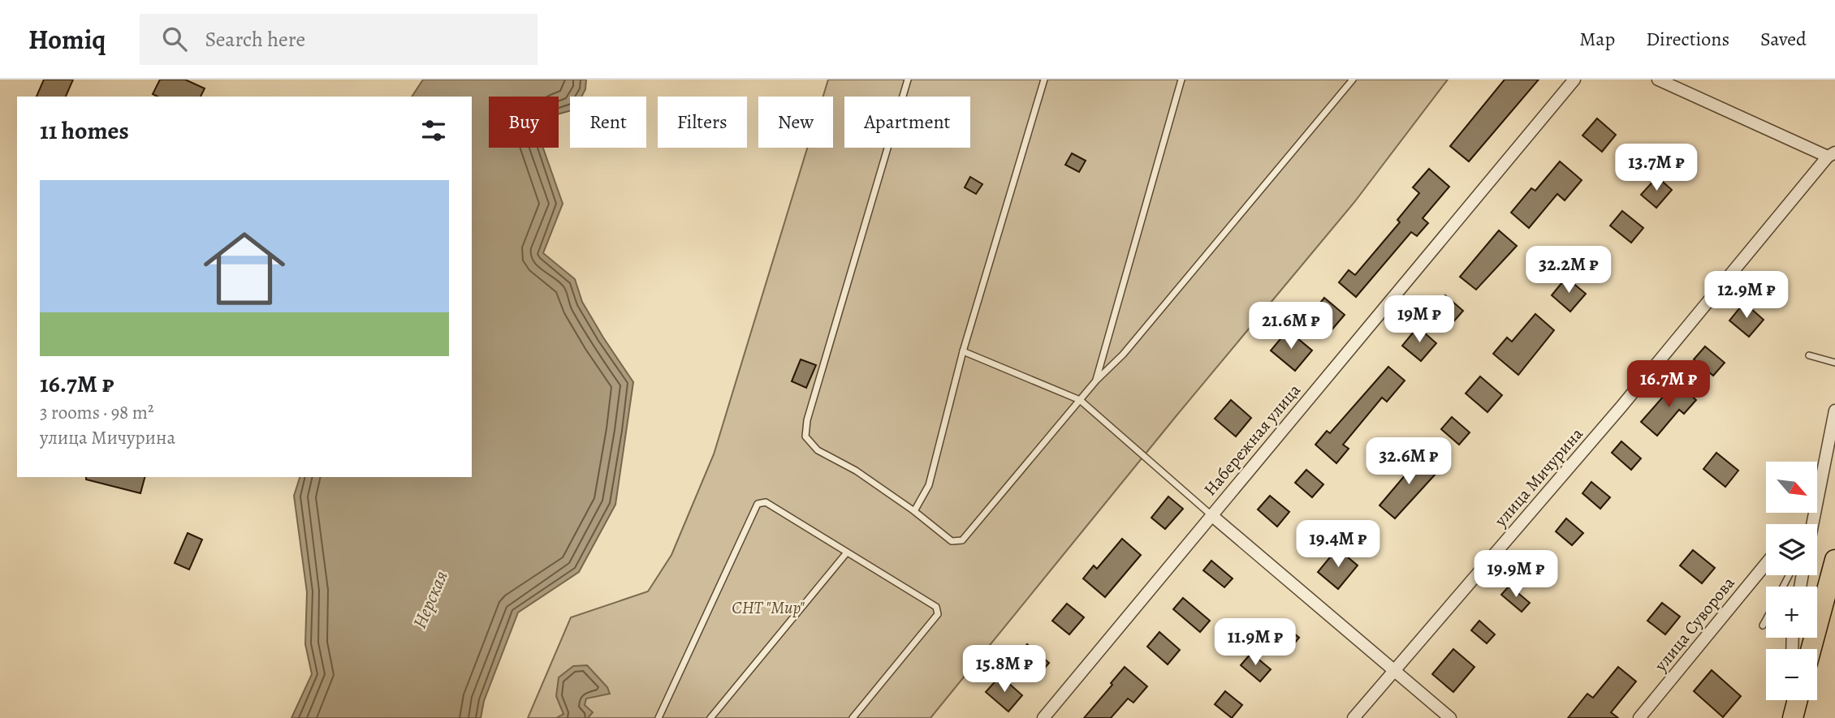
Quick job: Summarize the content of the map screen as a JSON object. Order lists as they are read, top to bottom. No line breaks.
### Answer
{"streets":{"street":["Набережная улица","улица Мичурина","улица Суворова"]},"water":["Нерская"],"parks":["СНТ \"Мир\""],"north":"bottom right","page":{"header":"Homiq","search":"Search here","nav":["Map","Directions","Saved"],"chip":["Buy","Rent","Filters","New","Apartment"],"heading":"11 homes","price":["13.7M ₽","32.2M ₽","12.9M ₽","19M ₽","21.6M ₽","16.7M ₽","32.6M ₽","19.4M ₽","19.9M ₽","11.9M ₽","15.8M ₽"],"list":[{"name":"16.7M ₽","note":"3 rooms · 98 m² · улица Мичурина"}],"map_buttons":["+","−"]}}
